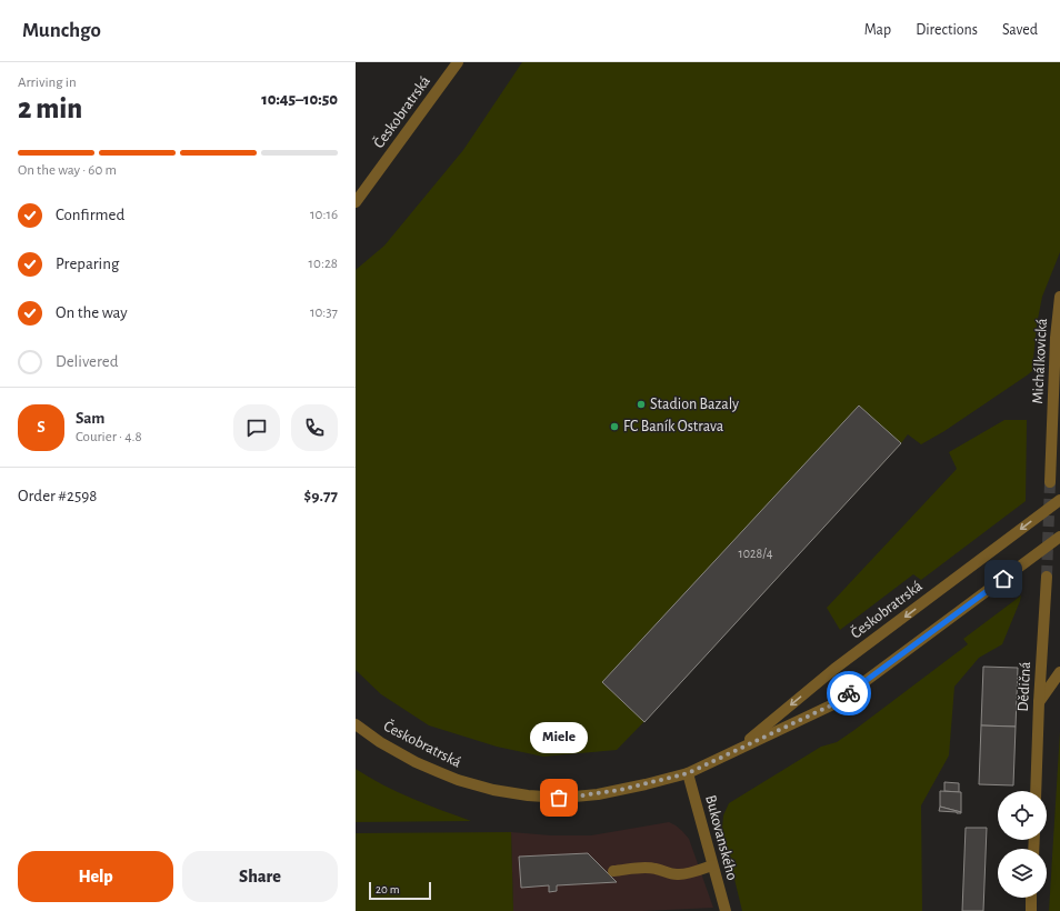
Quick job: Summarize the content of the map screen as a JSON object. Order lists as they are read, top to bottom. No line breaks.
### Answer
{"streets":{"street":["Českobratrská","Michálkovická","Dědičná","Bukovanského"]},"crossings":[["Českobratrská","Bukovanského"]],"places":["Stadion Bazaly","FC Baník Ostrava","Miele"],"house_numbers":["1028/4"],"scale_bar":"20 m","page":{"header":"Munchgo","nav":["Map","Directions","Saved"],"heading":["2 min","Arriving in","10:45–10:50"],"panel":["Sam","Courier · 4.8","Order #2598","$9.77"],"bar":"On the way · 60 m","list":[["Confirmed","10:16"],["Preparing","10:28"],["On the way","10:37"],"Delivered"],"round":"S","bubble":"Miele","buttons":["Help","Share"],"scale":"20 m"}}
